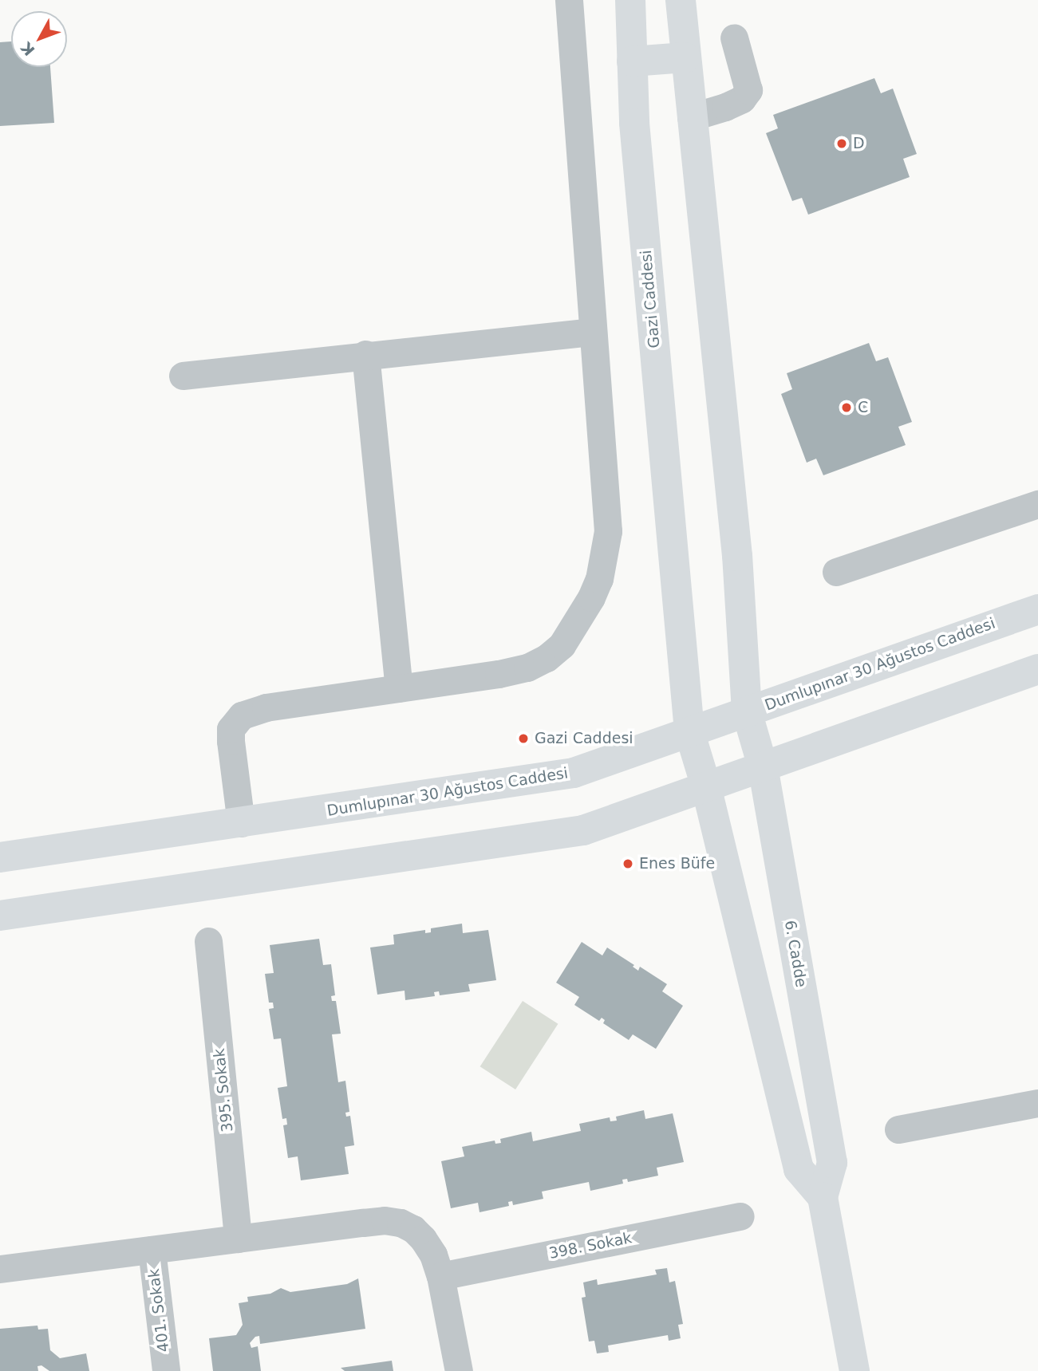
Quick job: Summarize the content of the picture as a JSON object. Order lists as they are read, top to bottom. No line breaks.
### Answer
{"streets":{"main road":["Gazi Caddesi","Dumlupınar 30 Ağustos Caddesi","6. Cadde"],"street":["395. Sokak","398. Sokak","401. Sokak"]},"crossings":[["Gazi Caddesi","Dumlupınar 30 Ağustos Caddesi"],["Dumlupınar 30 Ağustos Caddesi","6. Cadde"]],"places":["D","C","Gazi Caddesi","Enes Büfe"],"north":"bottom left"}
